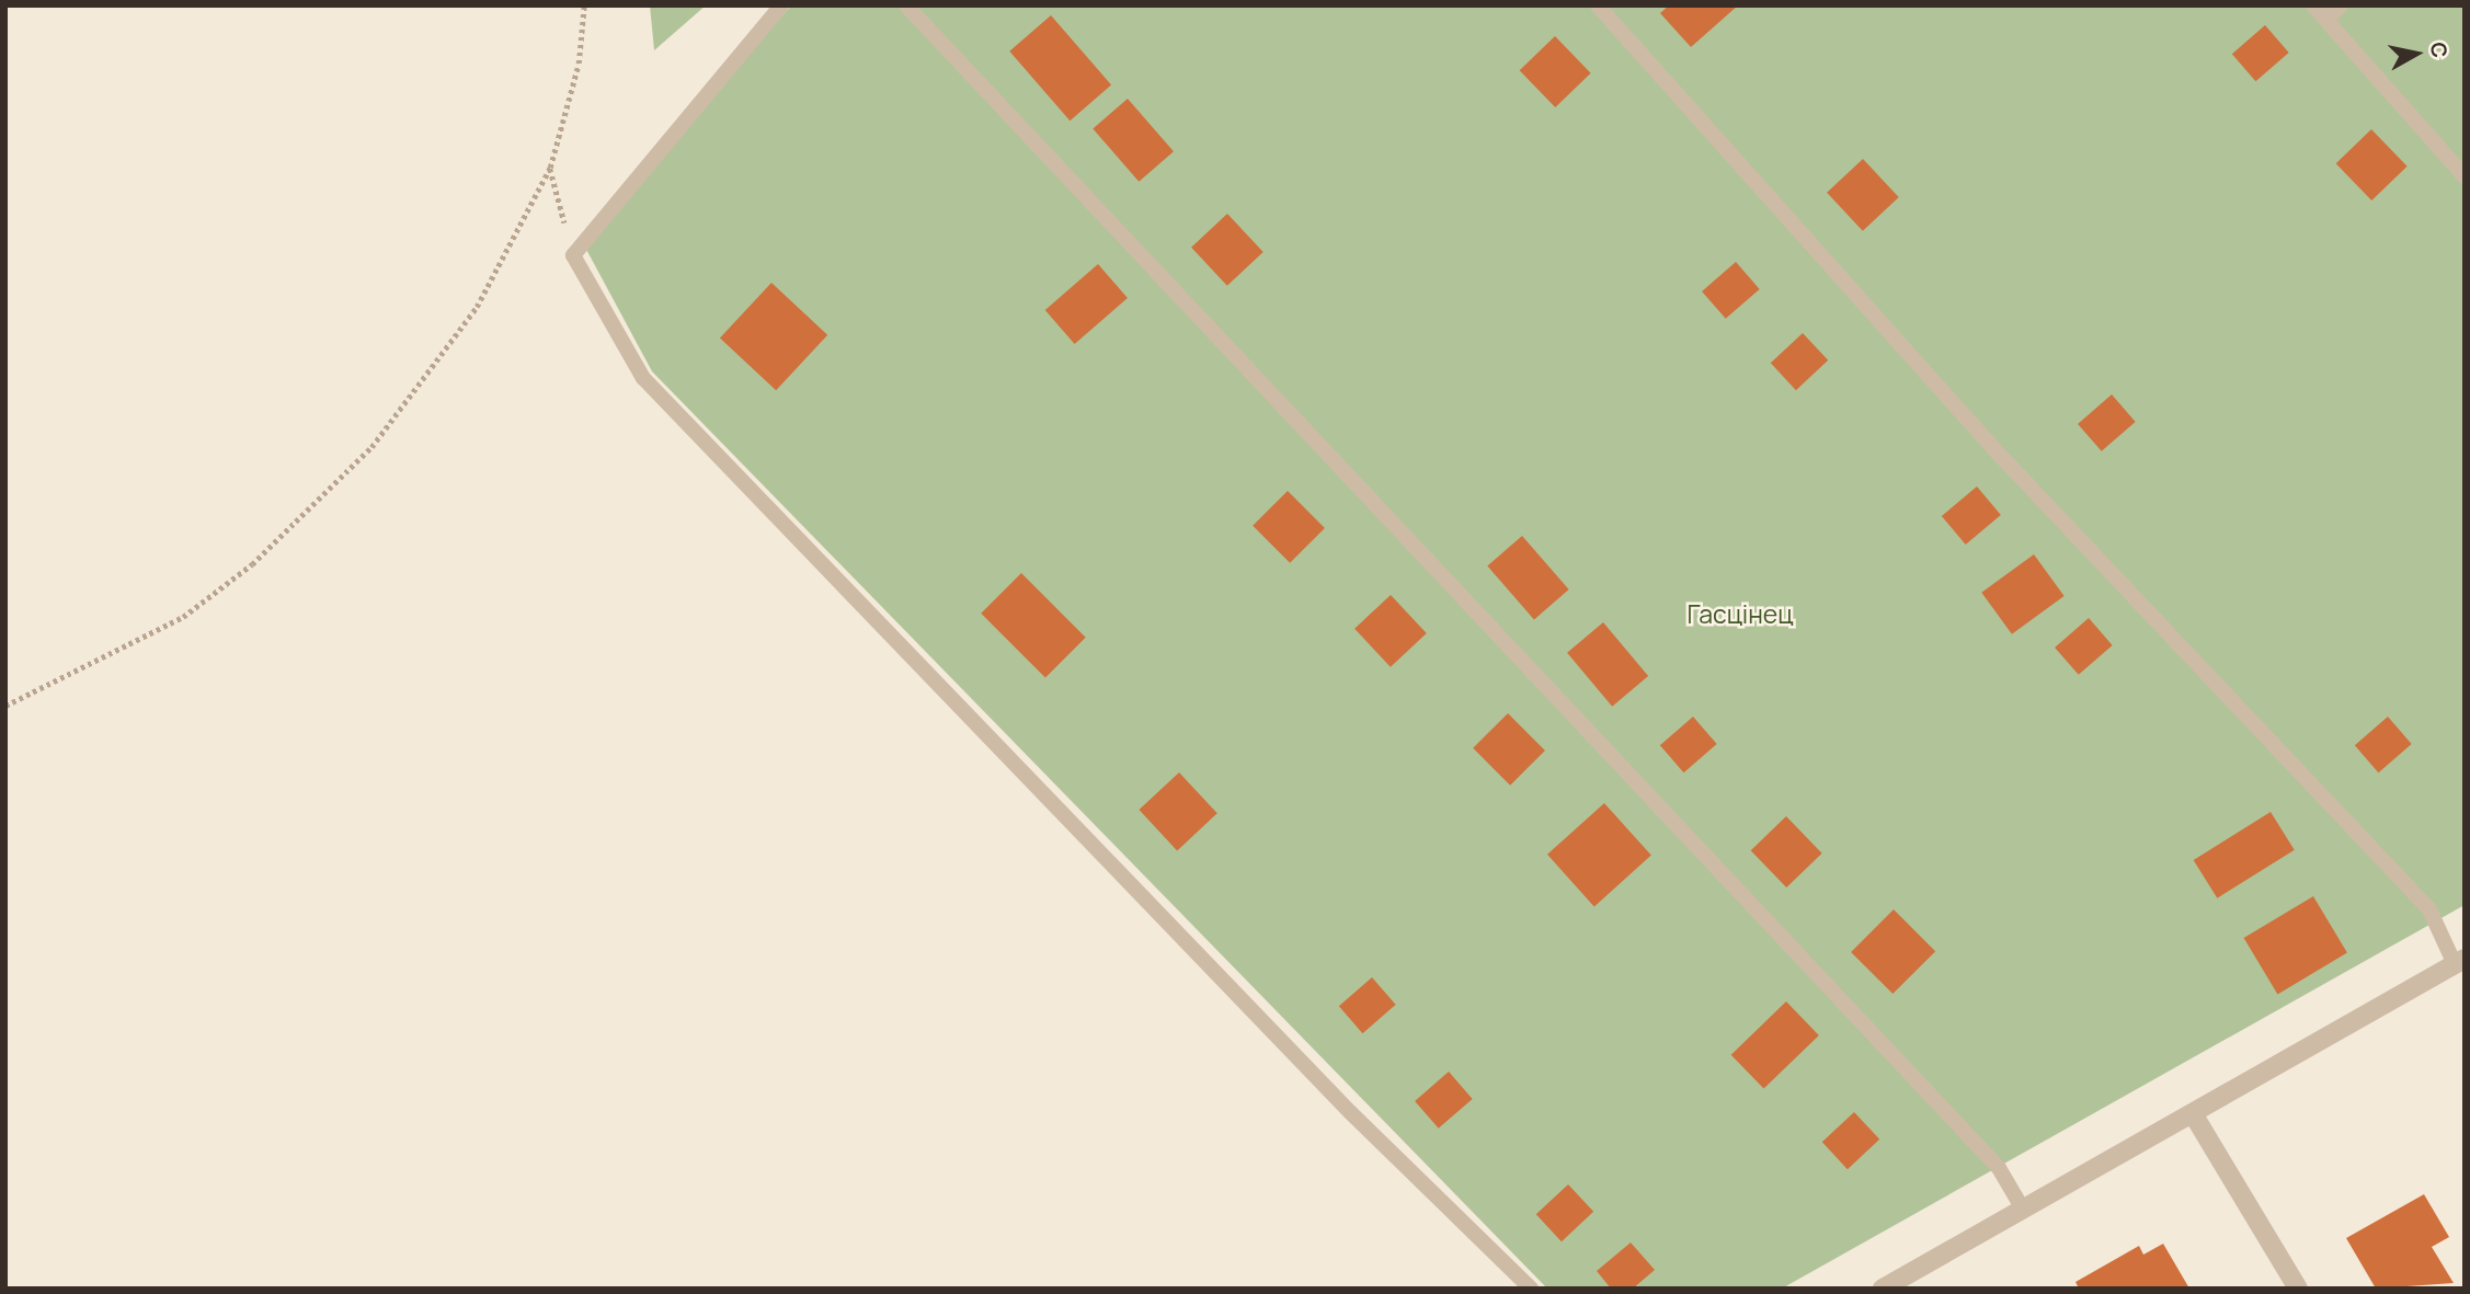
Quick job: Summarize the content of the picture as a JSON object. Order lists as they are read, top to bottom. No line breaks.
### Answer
{"parks":["Гасцінец"],"north":"right"}
